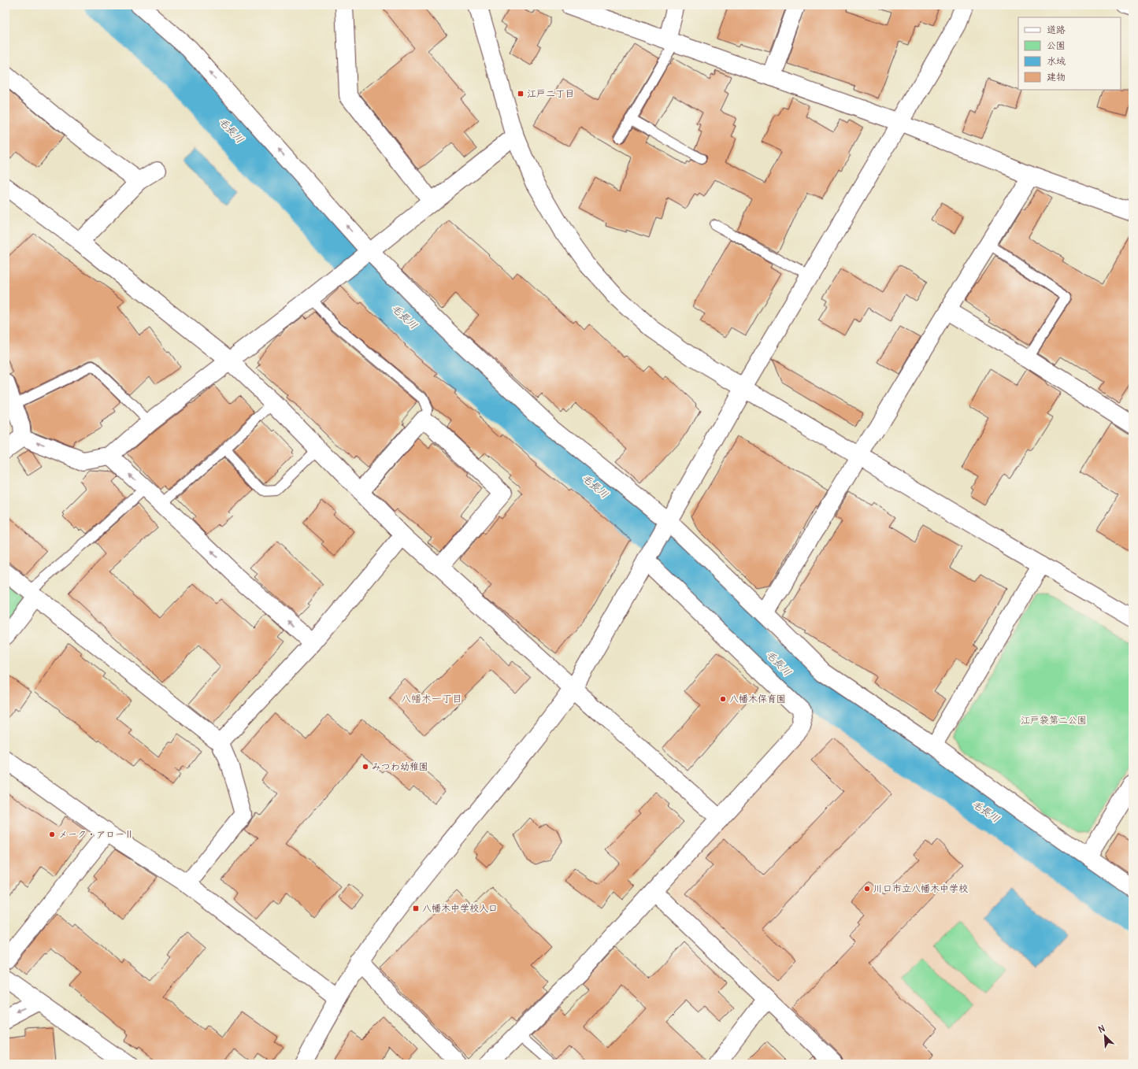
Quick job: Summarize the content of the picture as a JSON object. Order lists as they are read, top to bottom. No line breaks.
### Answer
{"districts":["八幡木一丁目"],"water":["毛長川"],"parks":["江戸袋第二公園"],"places":{"transit":["江戸二丁目","八幡木中学校入口"],"other":["八幡木保育園","みつわ幼稚園","メーク・アローⅡ","川口市立八幡木中学校"]},"legend":["道路","公園","水域","建物"],"north":"top left"}
